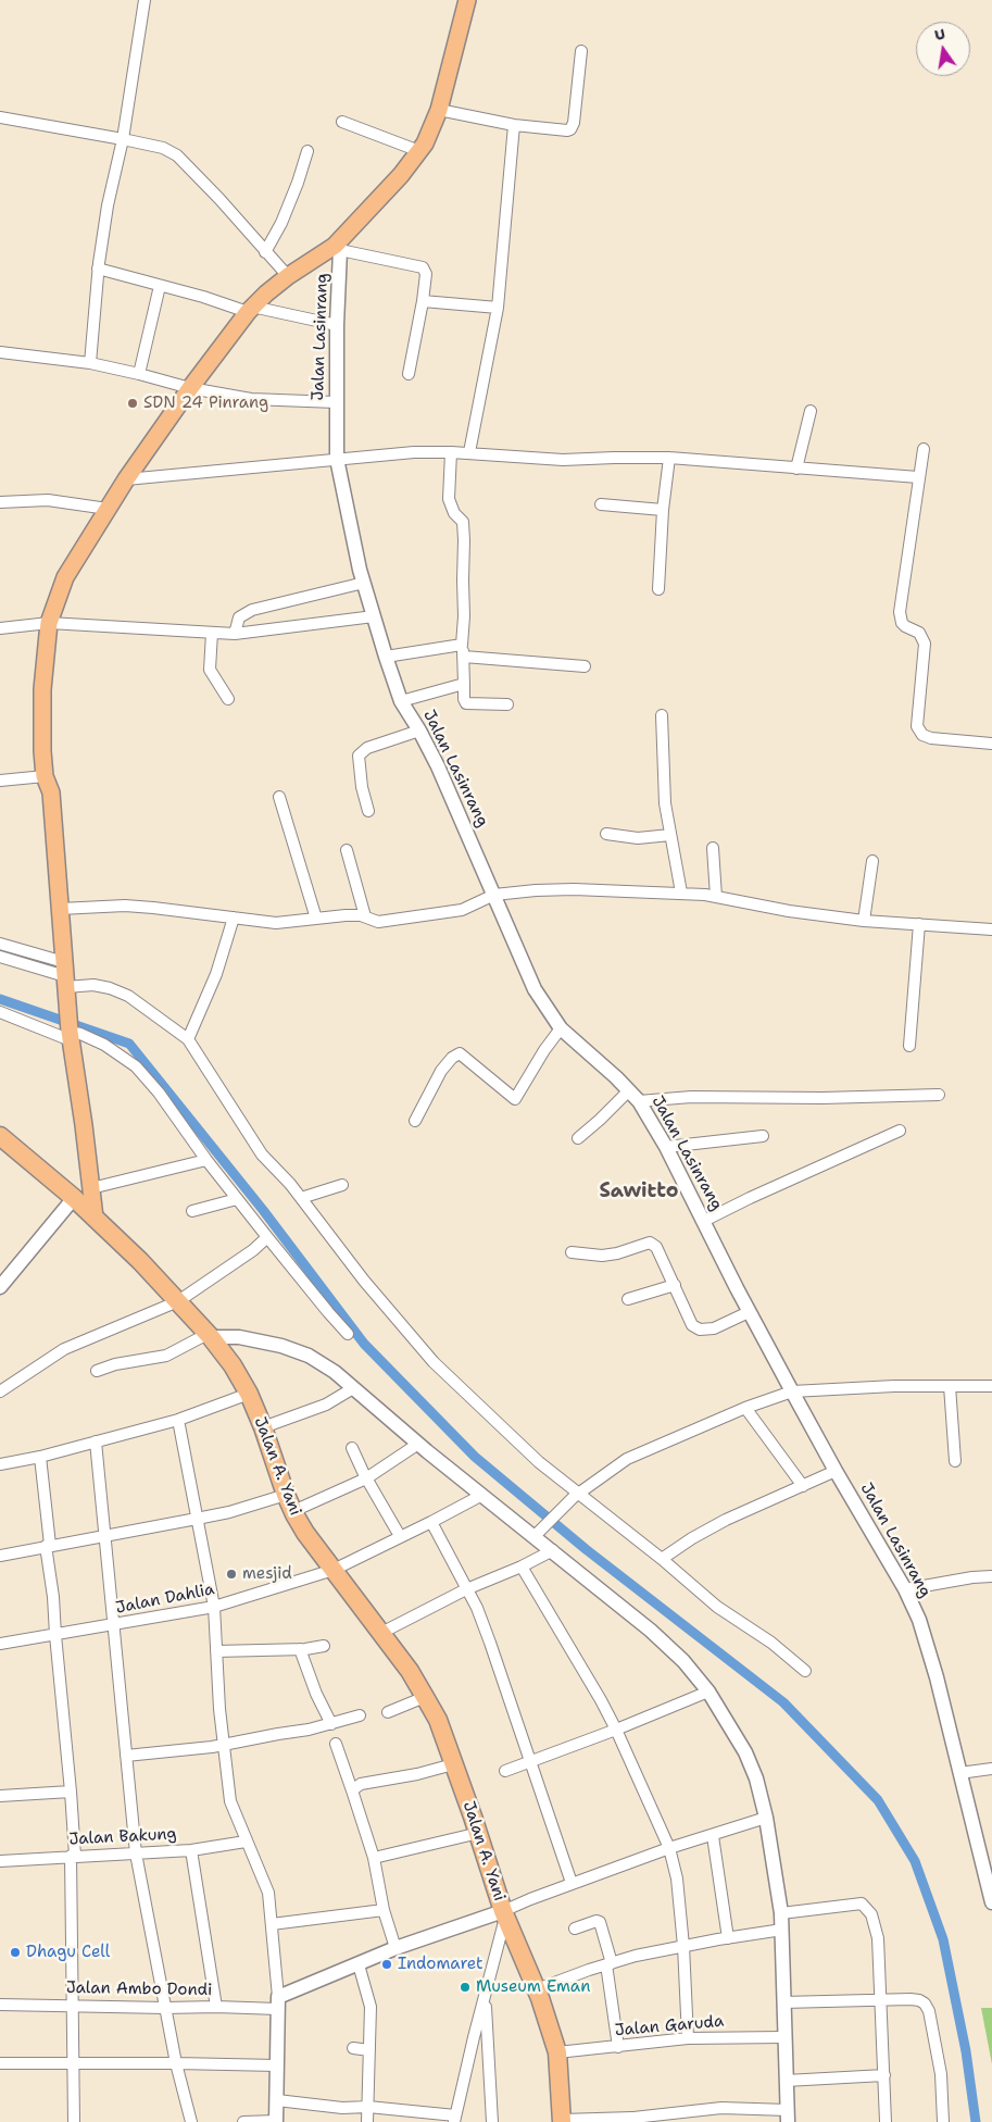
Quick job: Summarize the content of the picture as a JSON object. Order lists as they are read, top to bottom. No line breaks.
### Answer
{"streets":{"highway":["Jalan A. Yani"],"street":["Jalan Lasinrang","Jalan Dahlia","Jalan Bakung","Jalan Ambo Dondi","Jalan Garuda"]},"crossings":[["Jalan A. Yani","Jalan Dahlia"],["Jalan A. Yani","Jalan Garuda"]],"districts":["Sawitto"],"places":["SDN 24 Pinrang","mesjid","Dhagu Cell","Indomaret","Museum Eman"],"north":"top"}
